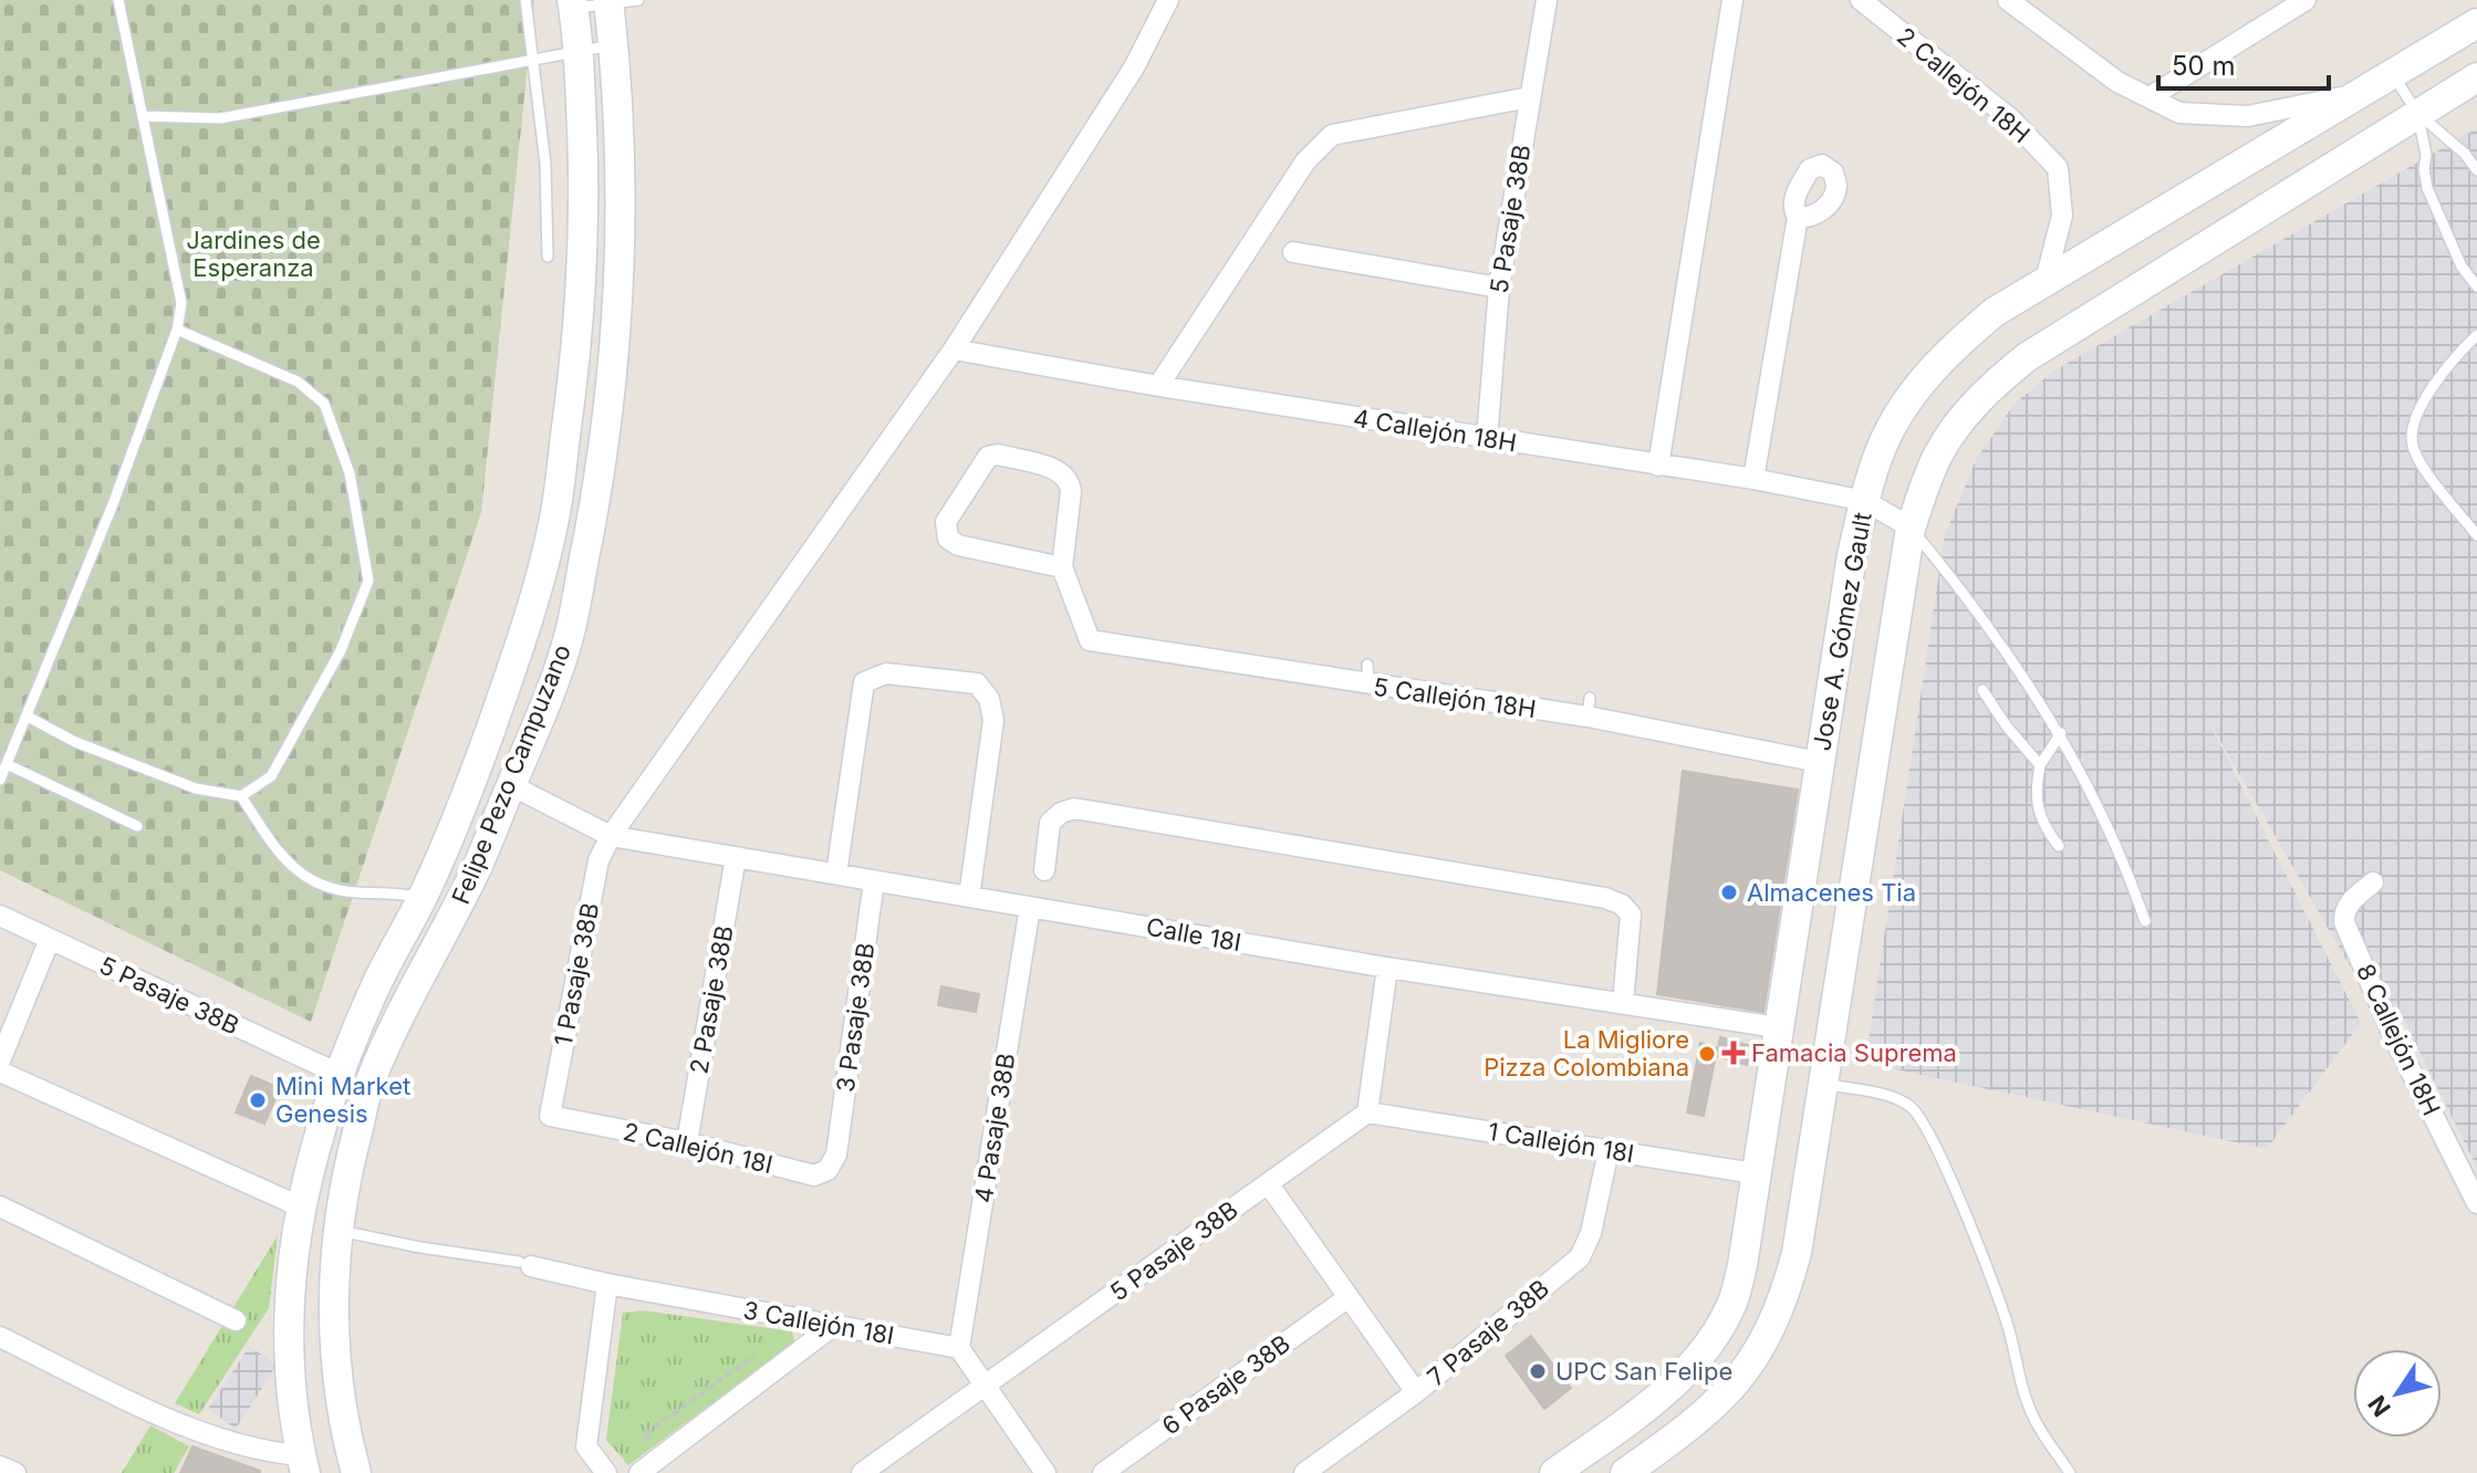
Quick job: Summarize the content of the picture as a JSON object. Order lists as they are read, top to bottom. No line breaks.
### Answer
{"streets":{"main road":["Jose A. Gómez Gault","Felipe Pezo Campuzano"],"street":["2 Callejón 18H","5 Pasaje 38B","4 Callejón 18H","5 Callejón 18H","Calle 18I","1 Pasaje 38B","2 Pasaje 38B","3 Pasaje 38B","8 Callejón 18H","4 Pasaje 38B","1 Callejón 18I","2 Callejón 18I","3 Callejón 18I","7 Pasaje 38B","6 Pasaje 38B"]},"crossings":[["2 Callejón 18H","Jose A. Gómez Gault"],["5 Pasaje 38B","4 Callejón 18H"],["5 Pasaje 38B","Felipe Pezo Campuzano"],["5 Pasaje 38B","1 Callejón 18I"],["4 Callejón 18H","Jose A. Gómez Gault"],["4 Callejón 18H","1 Pasaje 38B"],["Jose A. Gómez Gault","5 Callejón 18H"],["Jose A. Gómez Gault","Calle 18I"],["Jose A. Gómez Gault","1 Callejón 18I"],["Felipe Pezo Campuzano","Calle 18I"],["Calle 18I","1 Pasaje 38B"],["Calle 18I","2 Pasaje 38B"],["Calle 18I","3 Pasaje 38B"],["Calle 18I","4 Pasaje 38B"],["1 Pasaje 38B","2 Callejón 18I"],["2 Pasaje 38B","2 Callejón 18I"],["3 Pasaje 38B","2 Callejón 18I"],["4 Pasaje 38B","3 Callejón 18I"],["1 Callejón 18I","7 Pasaje 38B"]],"parks":["Jardines de Esperanza"],"places":{"other":["Almacenes Tia","La Migliore Pizza Colombiana","Mini Market Genesis","UPC San Felipe"],"health":["Famacia Suprema"]},"scale_bar":"50 m","north":"bottom left"}
